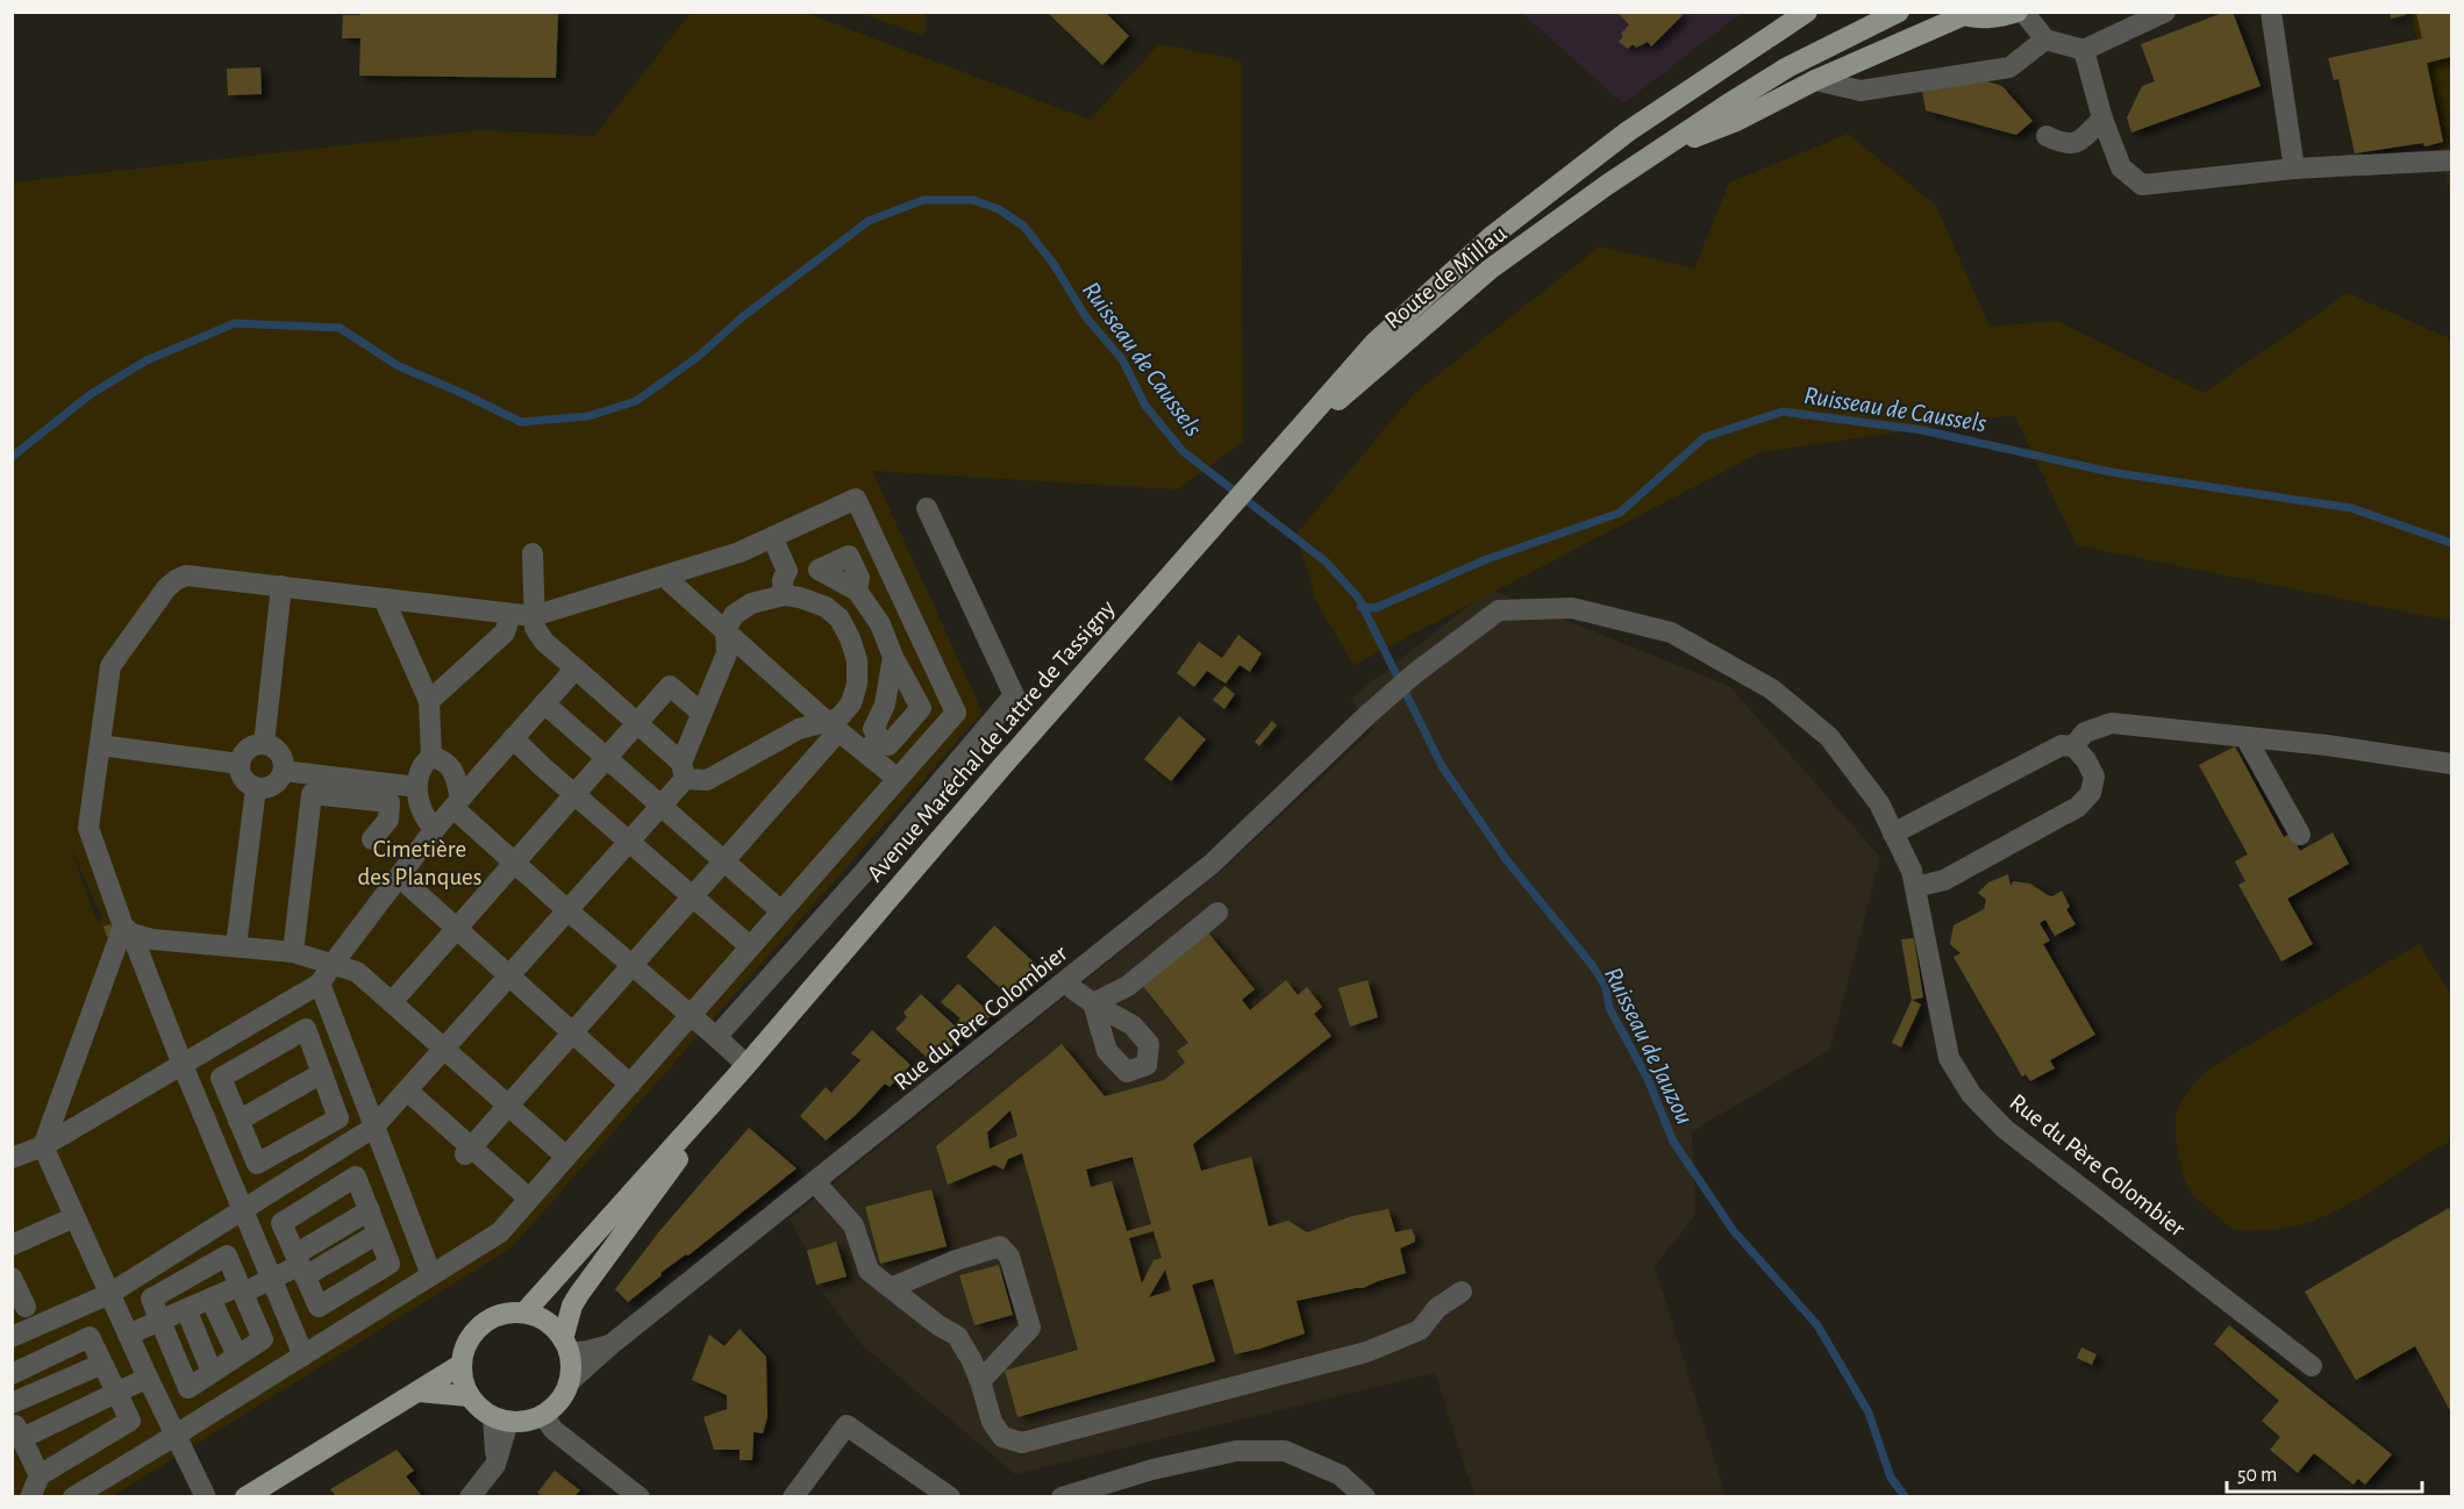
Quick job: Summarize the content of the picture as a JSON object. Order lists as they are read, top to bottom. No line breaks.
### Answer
{"streets":{"main road":["Route de Millau","Avenue Maréchal de Lattre de Tassigny"],"street":["Rue du Père Colombier"]},"crossings":[["Route de Millau","Avenue Maréchal de Lattre de Tassigny"],["Avenue Maréchal de Lattre de Tassigny","Rue du Père Colombier"]],"water":["Ruisseau de Caussels","Ruisseau de Jauzou"],"parks":["Cimetière des Planques"],"scale_bar":"50 m"}
